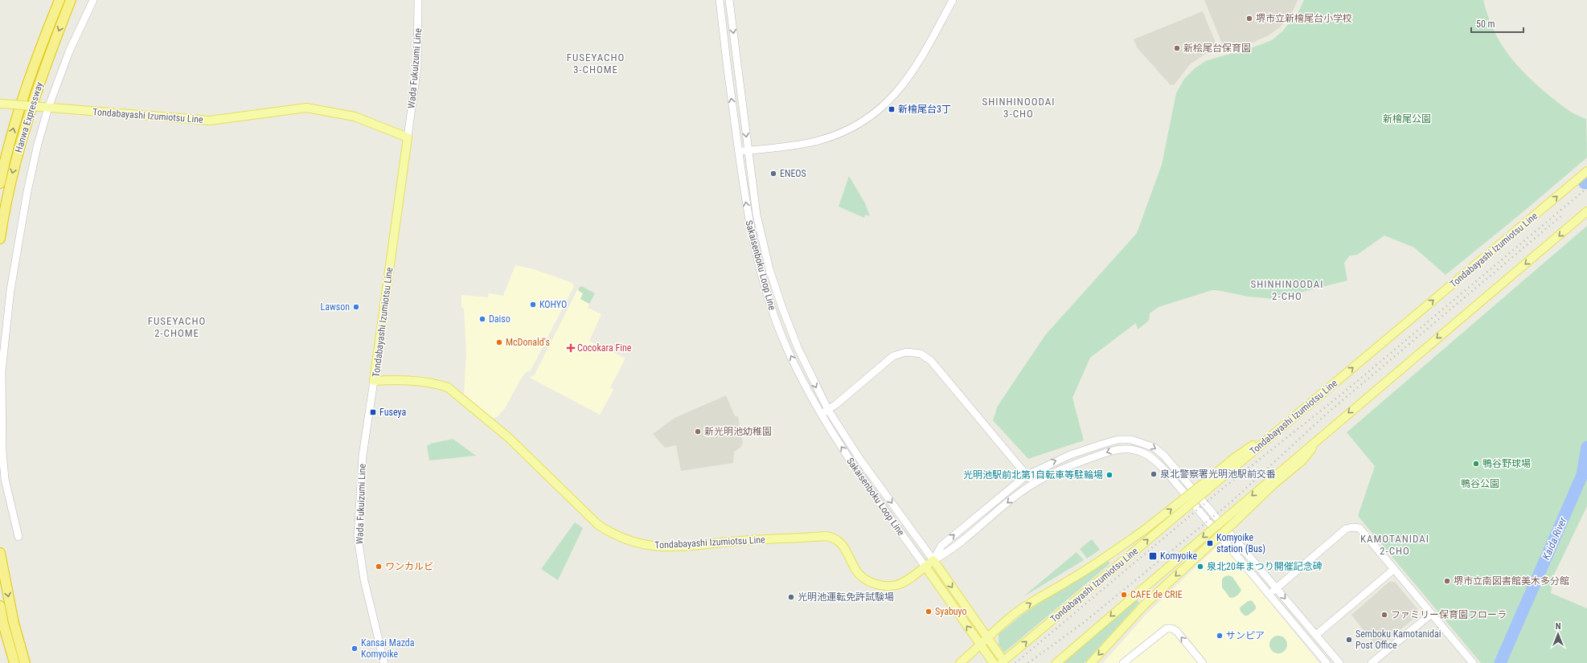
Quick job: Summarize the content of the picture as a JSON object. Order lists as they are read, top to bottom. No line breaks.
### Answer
{"streets":{"highway":["Hanwa Expressway"],"main road":["Tondabayashi Izumiotsu Line"],"street":["Wada Fukuizumi Line","Sakaisenboku Loop Line"]},"crossings":[["Wada Fukuizumi Line","Tondabayashi Izumiotsu Line"],["Tondabayashi Izumiotsu Line","Sakaisenboku Loop Line"]],"districts":["FUSEYACHO 3-CHOME","SHINHINOODAI 3-CHO","SHINHINOODAI 2-CHO","FUSEYACHO 2-CHOME","KAMOTANIDAI 2-CHO"],"water":["Kaida River"],"parks":["新檜尾公園","鴨谷公園"],"places":{"other":["堺市立新檜尾台小学校","新桧尾台保育園","ENEOS","KOHYO","Lawson","Daiso","McDonald's","新光明池幼稚園","鴨谷野球場","泉北警察署光明池駅前交番","光明池駅前北第1自転車等駐輪場","ワンカルビ","泉北20年まつり開催記念碑","堺市立南図書館美木多分館","CAFE de CRIE","光明池運転免許試験場","Syabuyo","ファミリー保育園フローラ","サンピア","Semboku Kamotanidai Post Office","Kansai Mazda Komyoike"],"transit":["新檜尾台3丁","Fuseya","Komyoike station (Bus)","Komyoike"],"health":["Cocokara Fine"]},"scale_bar":"50 m","north":"top"}
